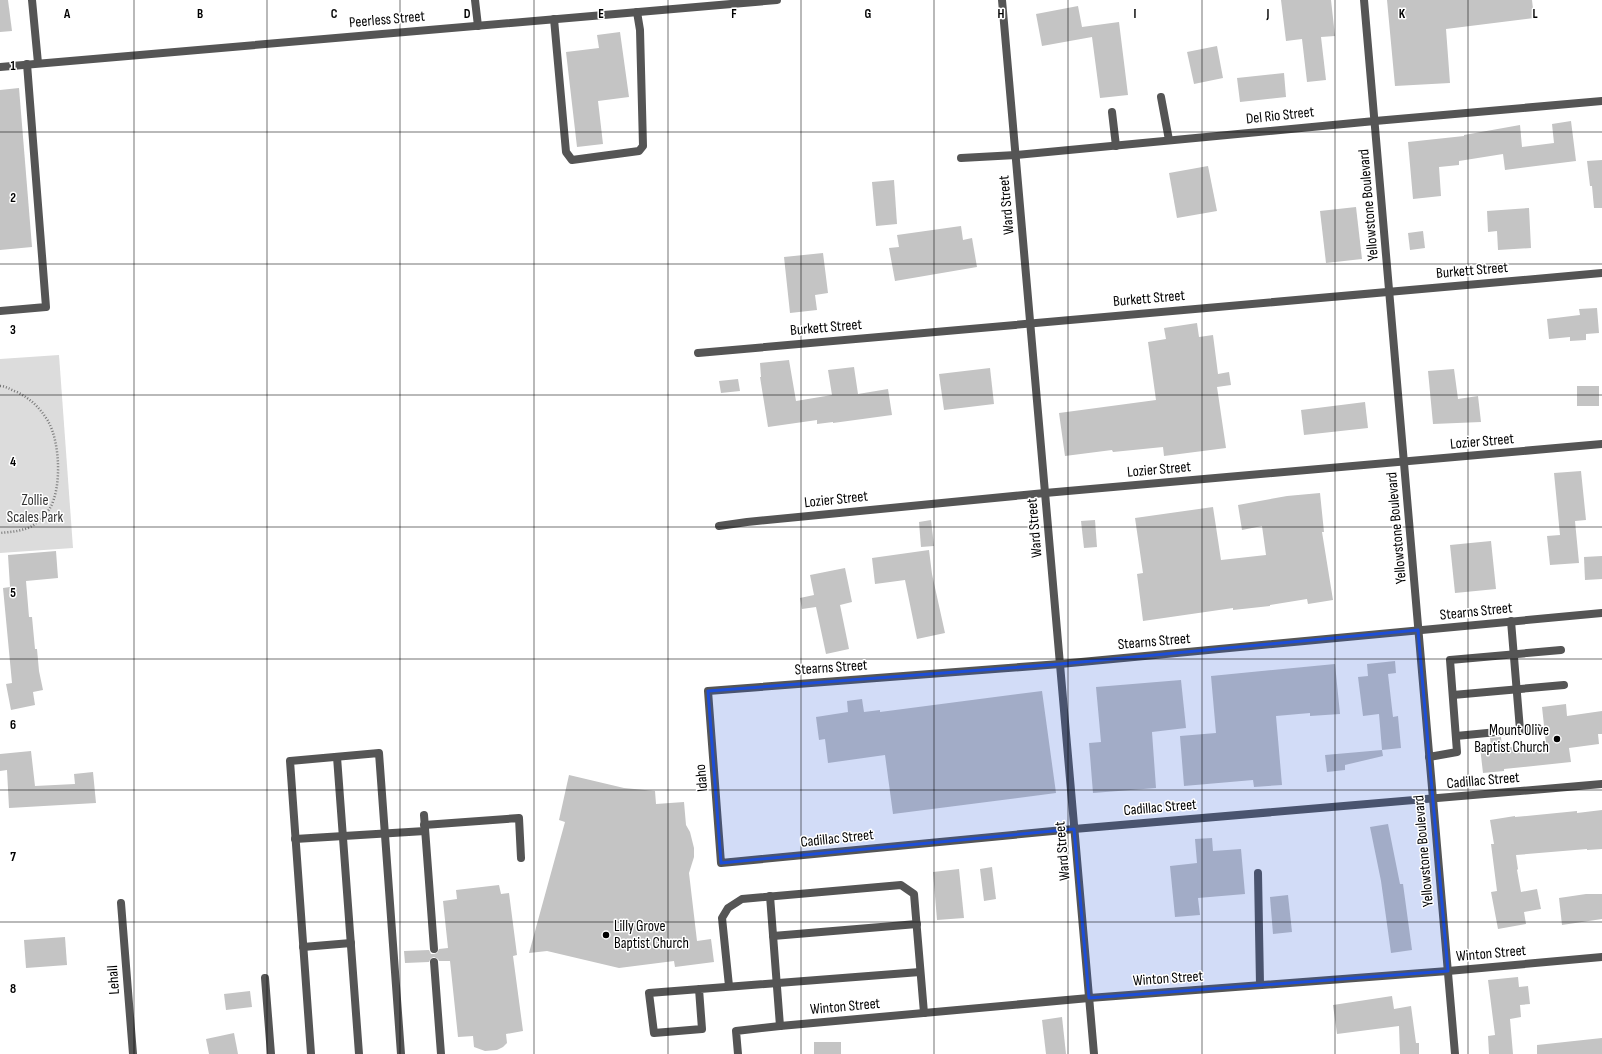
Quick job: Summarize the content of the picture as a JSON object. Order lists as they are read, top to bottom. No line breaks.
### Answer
{"streets":{"street":["Peerless Street","Del Rio Street","Ward Street","Yellowstone Boulevard","Burkett Street","Lozier Street","Stearns Street","Idaho","Cadillac Street","Winton Street","Lehall"]},"crossings":[["Del Rio Street","Ward Street"],["Del Rio Street","Yellowstone Boulevard"],["Ward Street","Burkett Street"],["Ward Street","Lozier Street"],["Ward Street","Stearns Street"],["Ward Street","Cadillac Street"],["Ward Street","Winton Street"],["Yellowstone Boulevard","Burkett Street"],["Yellowstone Boulevard","Lozier Street"],["Yellowstone Boulevard","Stearns Street"],["Yellowstone Boulevard","Cadillac Street"],["Yellowstone Boulevard","Winton Street"],["Stearns Street","Idaho"],["Idaho","Cadillac Street"]],"parks":["Zollie Scales Park"],"places":["Mount Olive Baptist Church","Lilly Grove Baptist Church"],"grid":{"columns":["A","B","C","D","E","F","G","H","I","J","K","L"],"rows":["1","2","3","4","5","6","7","8"]}}
